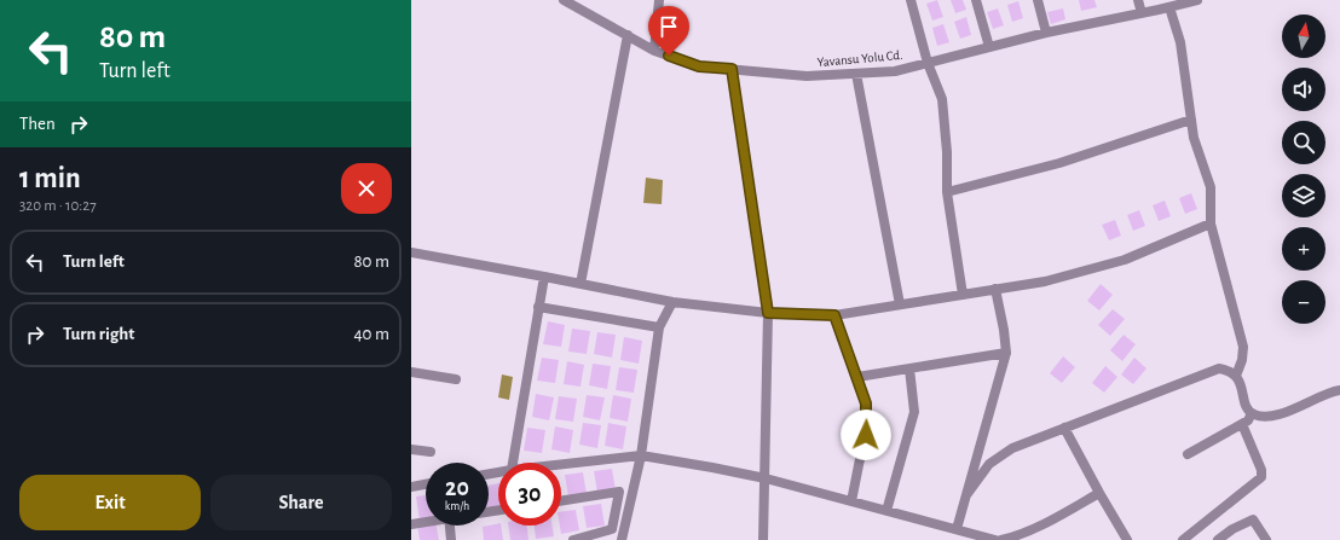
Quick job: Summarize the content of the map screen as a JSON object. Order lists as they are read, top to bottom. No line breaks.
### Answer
{"streets":{"street":["Yavansu Yolu Cd."]},"north":"top","page":{"turn":["80 m","Turn left"],"map_buttons":["+","−"],"then":"Then","heading":["1 min","320 m · 10:27"],"list":[{"name":"Turn left","value":"80 m"},{"name":"Turn right","value":"40 m"}],"speed":"20 km/h","limit":"30","buttons":["Exit","Share"]}}
